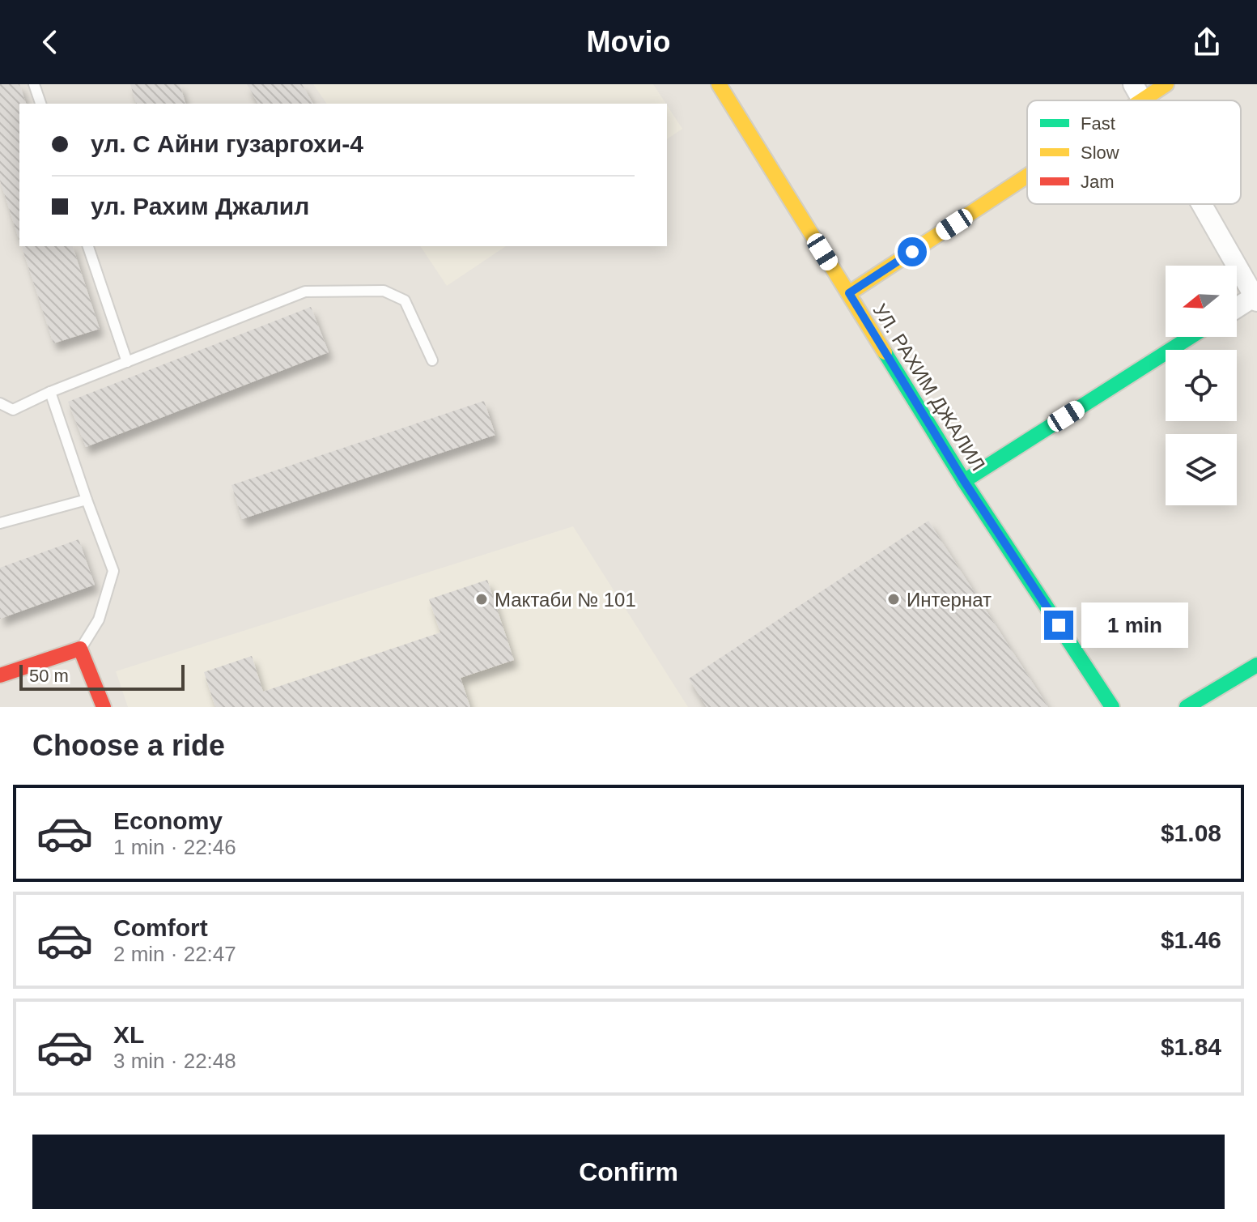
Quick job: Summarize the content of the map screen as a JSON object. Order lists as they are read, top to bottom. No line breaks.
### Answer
{"streets":{"street":["УЛ. РАХИМ ДЖАЛИЛ"]},"places":["Мактаби № 101","Интернат"],"legend":["Fast","Slow","Jam"],"scale_bar":"50 m","north":"left","page":{"header":"Movio","banner":["ул. С Айни гузаргохи-4","ул. Рахим Джалил"],"bubble":"1 min","scale":"50 m","heading":"Choose a ride","list":[{"name":"Economy","note":"1 min · 22:46","value":"$1.08"},{"name":"Comfort","note":"2 min · 22:47","value":"$1.46"},{"name":"XL","note":"3 min · 22:48","value":"$1.84"}],"buttons":"Confirm"}}
